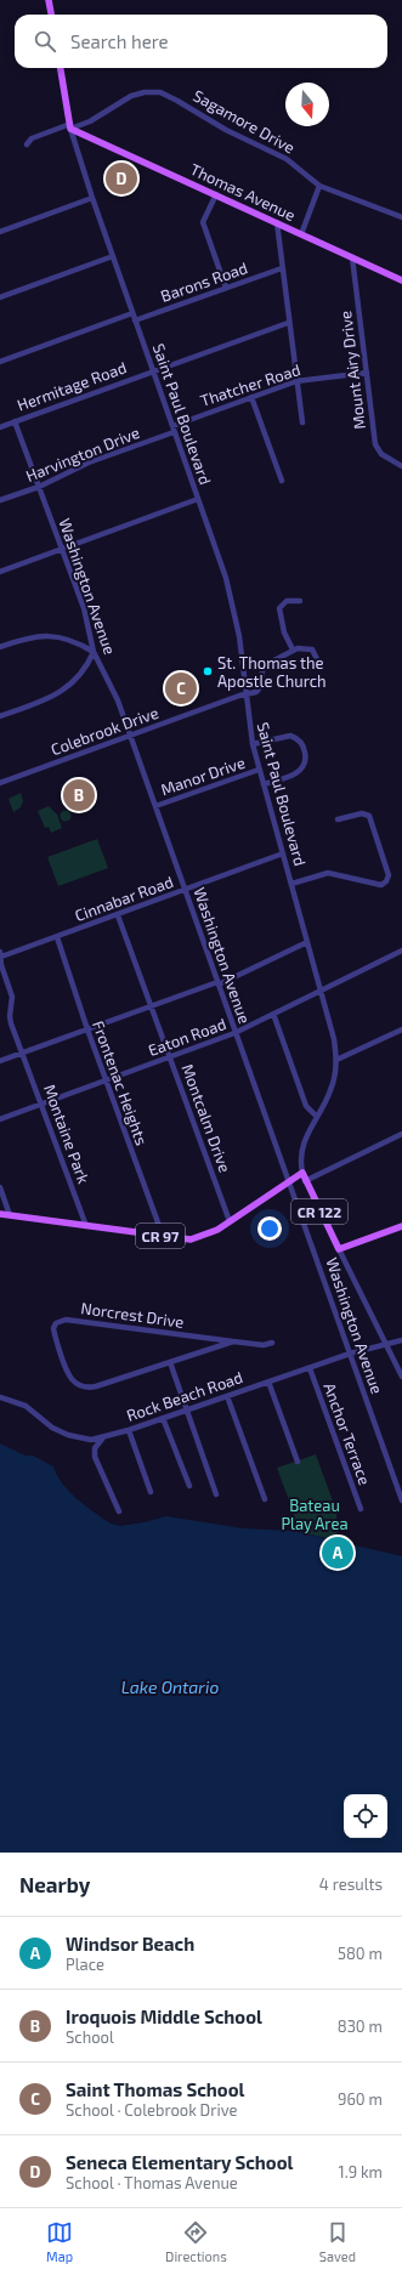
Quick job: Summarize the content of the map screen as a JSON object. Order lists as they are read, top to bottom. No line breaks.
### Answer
{"streets":{"main road":["Thomas Avenue","Saint Paul Boulevard","CR 122","CR 97"],"street":["Sagamore Drive","Barons Road","Mount Airy Drive","Thatcher Road","Hermitage Road","Harvington Drive","Washington Avenue","Colebrook Drive","Manor Drive","Cinnabar Road","Eaton Road","Frontenac Heights","Montcalm Drive","Montaine Park","Norcrest Drive","Rock Beach Road","Anchor Terrace"]},"crossings":[["Sagamore Drive","Thomas Avenue"],["Sagamore Drive","Saint Paul Boulevard"],["Thomas Avenue","Mount Airy Drive"],["Thomas Avenue","Saint Paul Boulevard"],["Barons Road","Saint Paul Boulevard"],["Mount Airy Drive","Thatcher Road"],["Thatcher Road","Saint Paul Boulevard"],["Thatcher Road","Harvington Drive"],["Hermitage Road","Saint Paul Boulevard"],["Hermitage Road","Washington Avenue"],["Saint Paul Boulevard","Harvington Drive"],["Saint Paul Boulevard","Colebrook Drive"],["Saint Paul Boulevard","Manor Drive"],["Saint Paul Boulevard","Cinnabar Road"],["Saint Paul Boulevard","Eaton Road"],["Saint Paul Boulevard","CR 97"],["Saint Paul Boulevard","Rock Beach Road"],["Harvington Drive","Washington Avenue"],["Washington Avenue","Colebrook Drive"],["Washington Avenue","Manor Drive"],["Washington Avenue","Cinnabar Road"],["Washington Avenue","Eaton Road"],["Washington Avenue","CR 97"],["Washington Avenue","Rock Beach Road"],["Cinnabar Road","Frontenac Heights"],["Cinnabar Road","Montcalm Drive"],["Cinnabar Road","Montaine Park"],["Eaton Road","Frontenac Heights"],["Eaton Road","Montcalm Drive"],["Eaton Road","Montaine Park"],["Frontenac Heights","CR 97"],["Montcalm Drive","CR 97"],["Montaine Park","CR 97"],["Rock Beach Road","Anchor Terrace"]],"water":["Lake Ontario"],"parks":["Bateau Play Area"],"places":["St. Thomas the Apostle Church"],"north":"bottom","page":{"search":"Search here","pins":["D","C","B","A"],"heading":["Nearby","4 results"],"list":[{"mark":"A","name":"Windsor Beach","note":"Place","value":"580 m"},{"mark":"B","name":"Iroquois Middle School","note":"School","value":"830 m"},{"mark":"C","name":"Saint Thomas School","note":"School · Colebrook Drive","value":"960 m"},{"mark":"D","name":"Seneca Elementary School","note":"School · Thomas Avenue","value":"1.9 km"}],"nav":["Map","Directions","Saved"]}}
